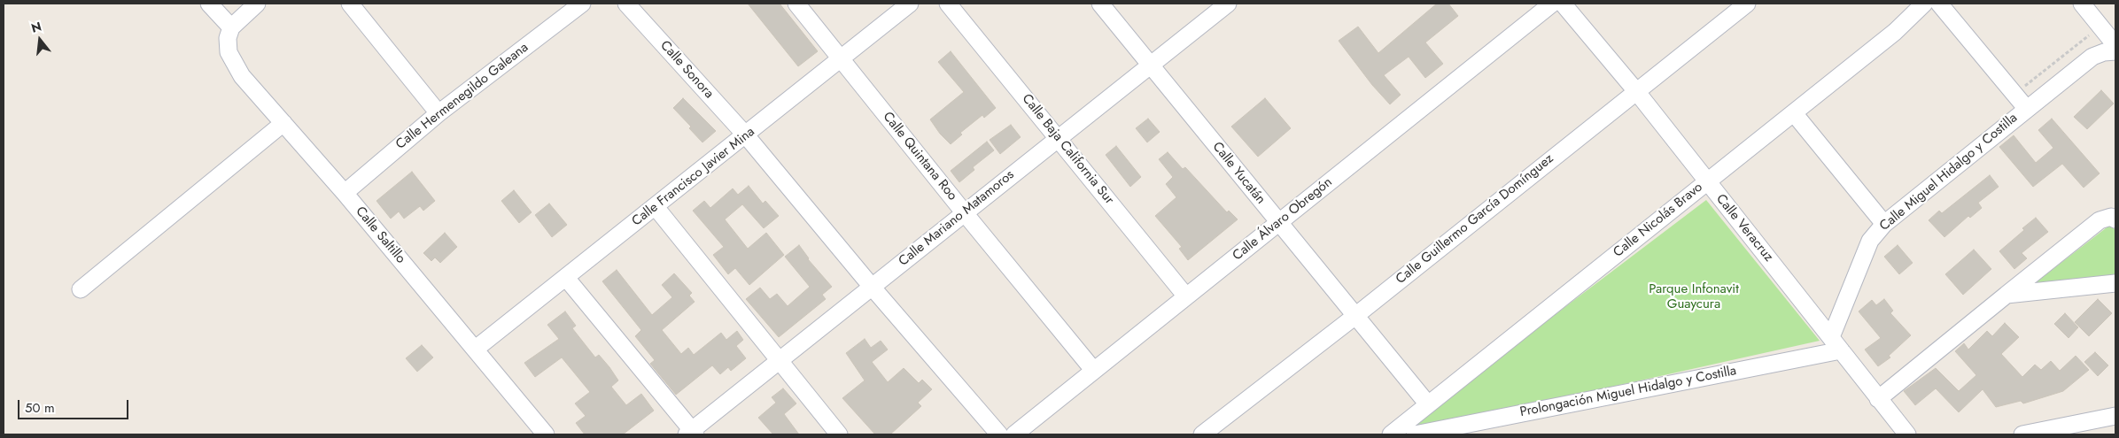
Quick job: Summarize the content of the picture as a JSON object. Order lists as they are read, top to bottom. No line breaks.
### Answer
{"streets":{"street":["Calle Sonora","Calle Hermenegildo Galeana","Calle Baja California Sur","Calle Quintana Roo","Calle Miguel Hidalgo y Costilla","Calle Yucatán","Calle Francisco Javier Mina","Calle Mariano Matamoros","Calle Álvaro Obregón","Calle Guillermo García Domínguez","Calle Nicolás Bravo","Calle Veracruz","Calle Saltillo","Prolongación Miguel Hidalgo y Costilla"]},"crossings":[["Calle Sonora","Calle Francisco Javier Mina"],["Calle Sonora","Calle Mariano Matamoros"],["Calle Hermenegildo Galeana","Calle Saltillo"],["Calle Baja California Sur","Calle Mariano Matamoros"],["Calle Baja California Sur","Calle Álvaro Obregón"],["Calle Quintana Roo","Calle Francisco Javier Mina"],["Calle Quintana Roo","Calle Mariano Matamoros"],["Calle Quintana Roo","Calle Álvaro Obregón"],["Calle Miguel Hidalgo y Costilla","Calle Veracruz"],["Calle Miguel Hidalgo y Costilla","Prolongación Miguel Hidalgo y Costilla"],["Calle Yucatán","Calle Mariano Matamoros"],["Calle Yucatán","Calle Álvaro Obregón"],["Calle Yucatán","Calle Guillermo García Domínguez"],["Calle Yucatán","Calle Nicolás Bravo"],["Calle Francisco Javier Mina","Calle Saltillo"],["Calle Guillermo García Domínguez","Calle Veracruz"],["Calle Nicolás Bravo","Calle Veracruz"],["Calle Veracruz","Prolongación Miguel Hidalgo y Costilla"]],"parks":["Parque Infonavit Guaycura"],"scale_bar":"50 m","north":"top"}
